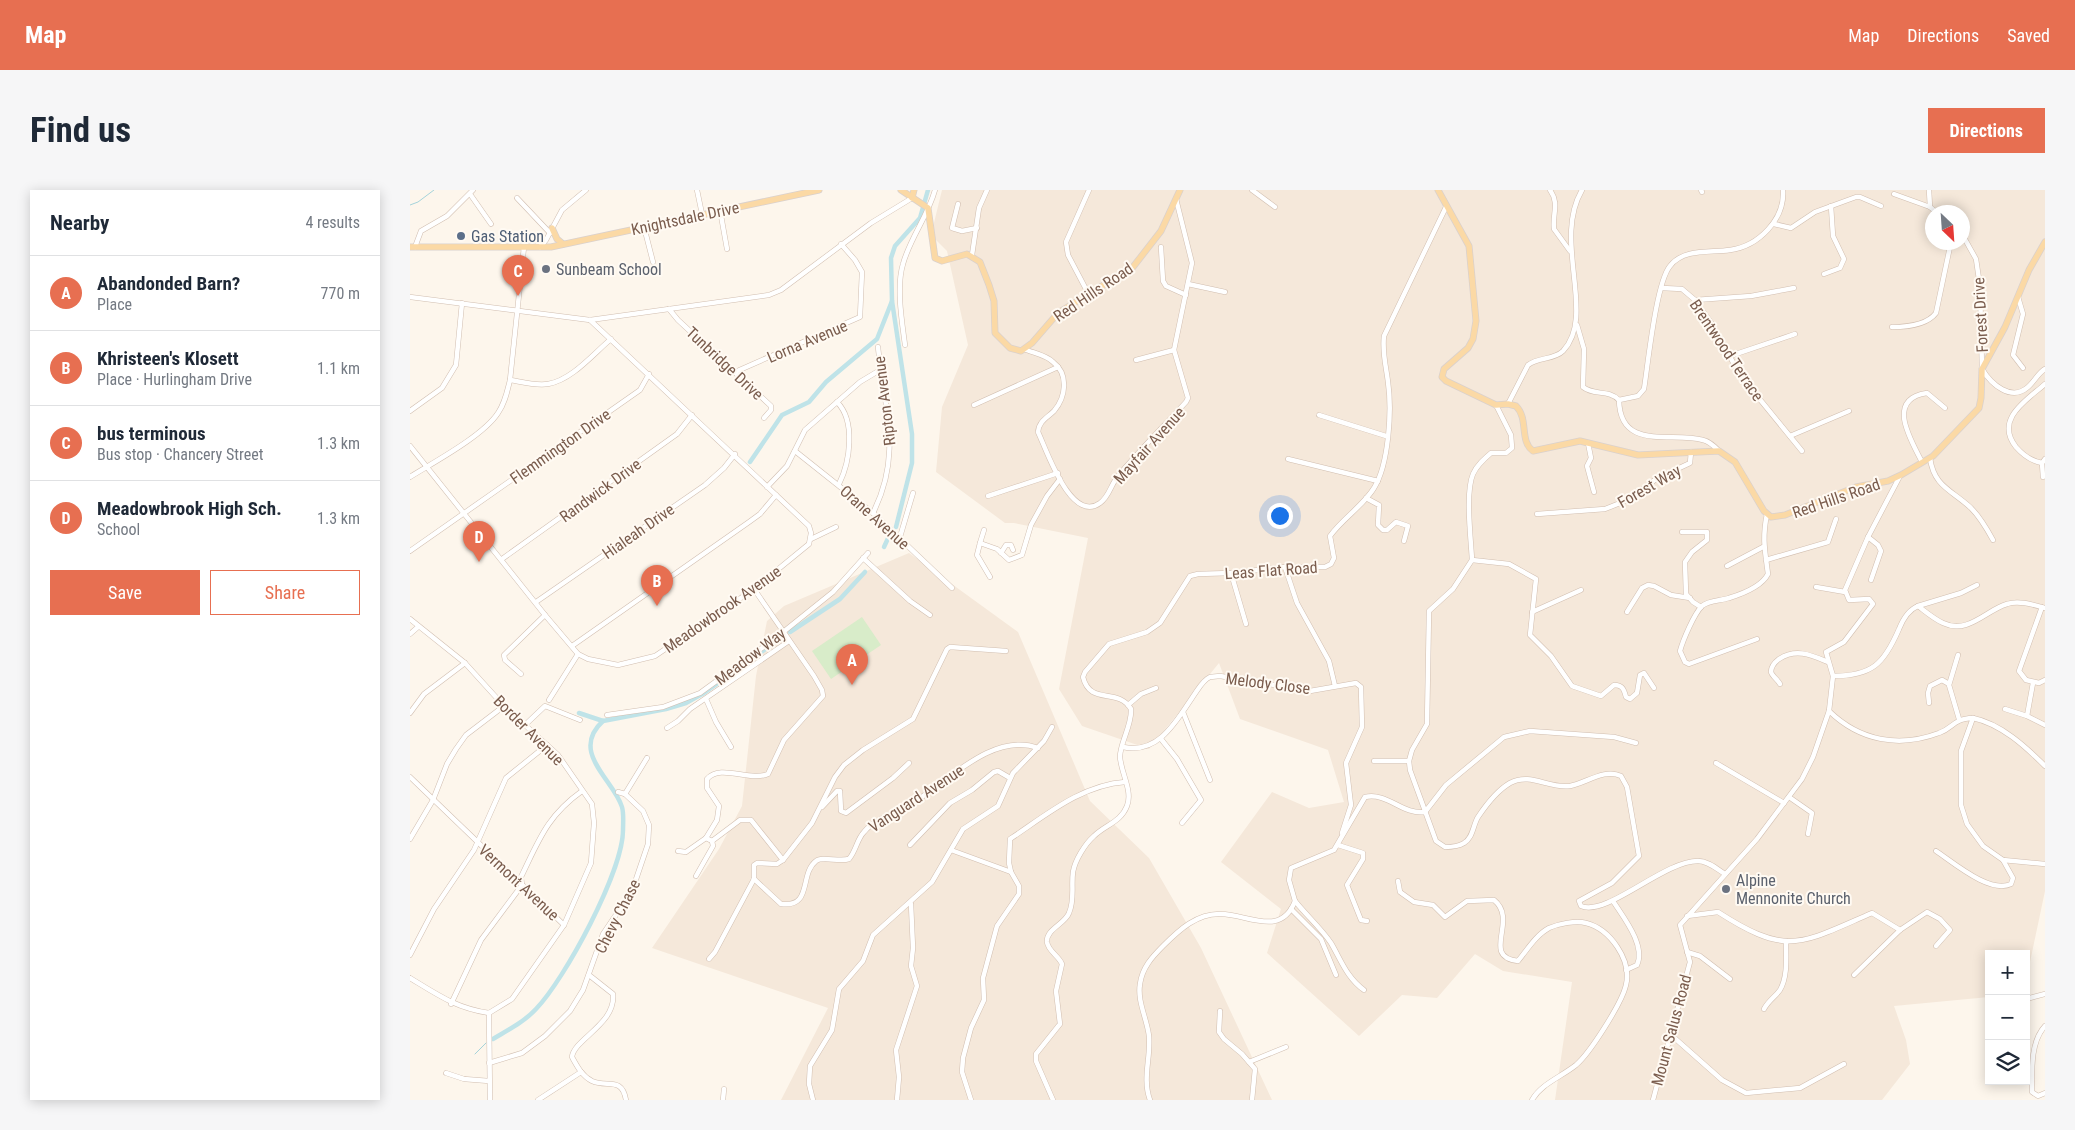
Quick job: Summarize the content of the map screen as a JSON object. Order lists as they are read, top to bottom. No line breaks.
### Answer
{"streets":{"main road":["Knightsdale Drive","Red Hills Road"],"street":["Forest Drive","Lorna Avenue","Brentwood Terrace","Tunbridge Drive","Ripton Avenue","Mayfair Avenue","Flemmington Drive","Forest Way","Randwick Drive","Orane Avenue","Hialeah Drive","Leas Flat Road","Meadowbrook Avenue","Meadow Way","Melody Close","Border Avenue","Vanguard Avenue","Vermont Avenue","Chevy Chase","Mount Salus Road"]},"crossings":[["Red Hills Road","Forest Drive"],["Lorna Avenue","Tunbridge Drive"],["Ripton Avenue","Orane Avenue"],["Border Avenue","Vermont Avenue"]],"places":["Gas Station","Sunbeam School","Alpine Mennonite Church"],"north":"bottom right","page":{"header":"Map","nav":["Map","Directions","Saved"],"buttons":["Directions",["Save","Share"]],"title":"Find us","heading":["Nearby","4 results"],"list":[{"mark":"A","name":"Abandonded Barn?","note":"Place","value":"770 m"},{"mark":"B","name":"Khristeen's Klosett","note":"Place · Hurlingham Drive","value":"1.1 km"},{"mark":"C","name":"bus terminous","note":"Bus stop · Chancery Street","value":"1.3 km"},{"mark":"D","name":"Meadowbrook High Sch.","note":"School","value":"1.3 km"}],"pins":["C","D","B","A"],"map_buttons":["+","−"]}}
